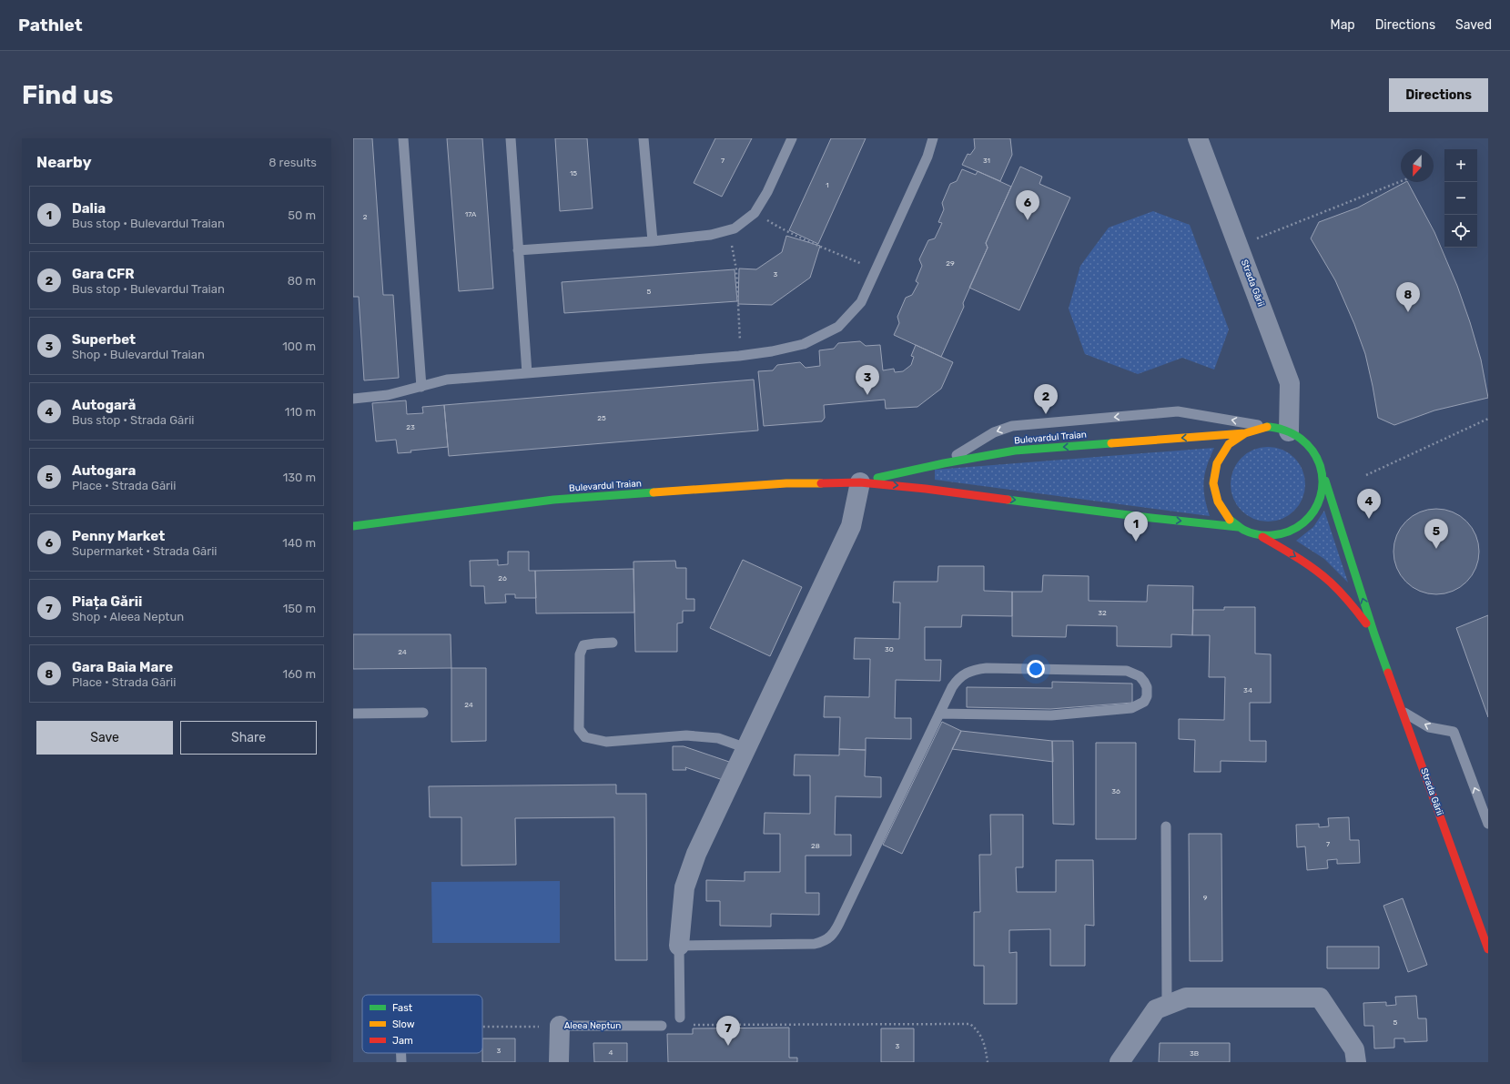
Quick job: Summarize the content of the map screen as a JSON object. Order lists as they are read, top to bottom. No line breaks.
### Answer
{"streets":{"street":["Strada Gării","Bulevardul Traian","Aleea Neptun"]},"crossings":[["Strada Gării","Bulevardul Traian"]],"house_numbers":["7","31","15","1","17A","2","29","3","5","25","23","26","32","30","24","34","24","36","7","28","9","5","3","3","4","3B"],"legend":["Fast","Slow","Jam"],"north":"bottom","page":{"header":"Pathlet","nav":["Map","Directions","Saved"],"buttons":["Directions",["Save","Share"]],"title":"Find us","heading":["Nearby","8 results"],"map_buttons":["+","−"],"list":[{"mark":"1","name":"Dalia","note":"Bus stop · Bulevardul Traian","value":"50 m"},{"mark":"2","name":"Gara CFR","note":"Bus stop · Bulevardul Traian","value":"80 m"},{"mark":"3","name":"Superbet","note":"Shop · Bulevardul Traian","value":"100 m"},{"mark":"4","name":"Autogară","note":"Bus stop · Strada Gării","value":"110 m"},{"mark":"5","name":"Autogara","note":"Place · Strada Gării","value":"130 m"},{"mark":"6","name":"Penny Market","note":"Supermarket · Strada Gării","value":"140 m"},{"mark":"7","name":"Piața Gării","note":"Shop · Aleea Neptun","value":"150 m"},{"mark":"8","name":"Gara Baia Mare","note":"Place · Strada Gării","value":"160 m"}],"pins":["6","8","3","2","4","1","5","7"]}}
